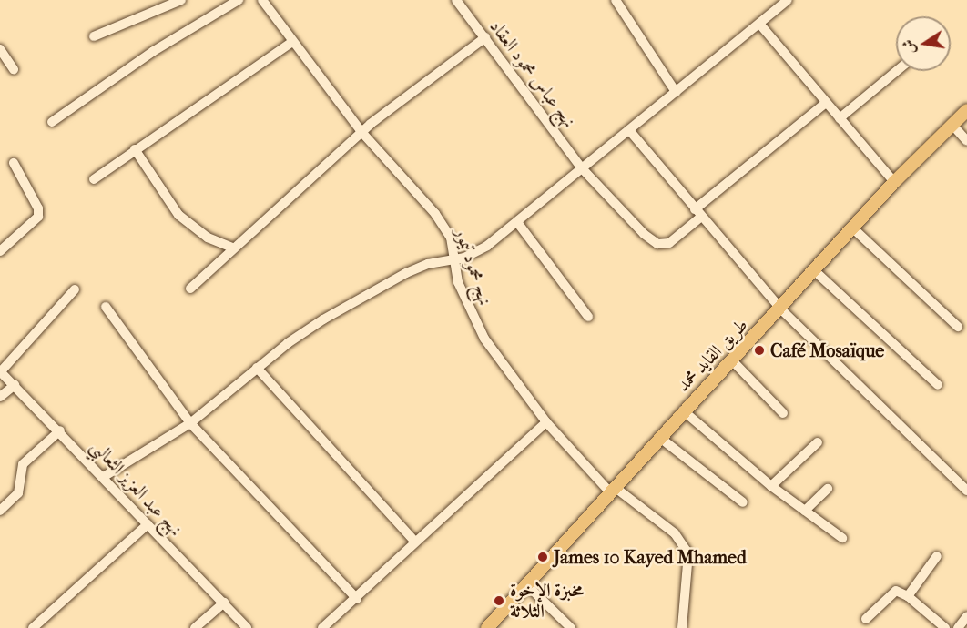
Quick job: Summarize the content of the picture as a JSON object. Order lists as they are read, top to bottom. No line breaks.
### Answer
{"streets":{"main road":["طريق القايد محمد"],"street":["نهج عباس محمود العقاد","نهج محمود تيمور","نهج عبد العزيز الثعالبي"]},"crossings":[["نهج محمود تيمور","طريق القايد محمد"]],"places":["Café Mosaïque","James 10 Kayed Mhamed","مخبزة الإخوة الثلاثة"],"north":"left"}
